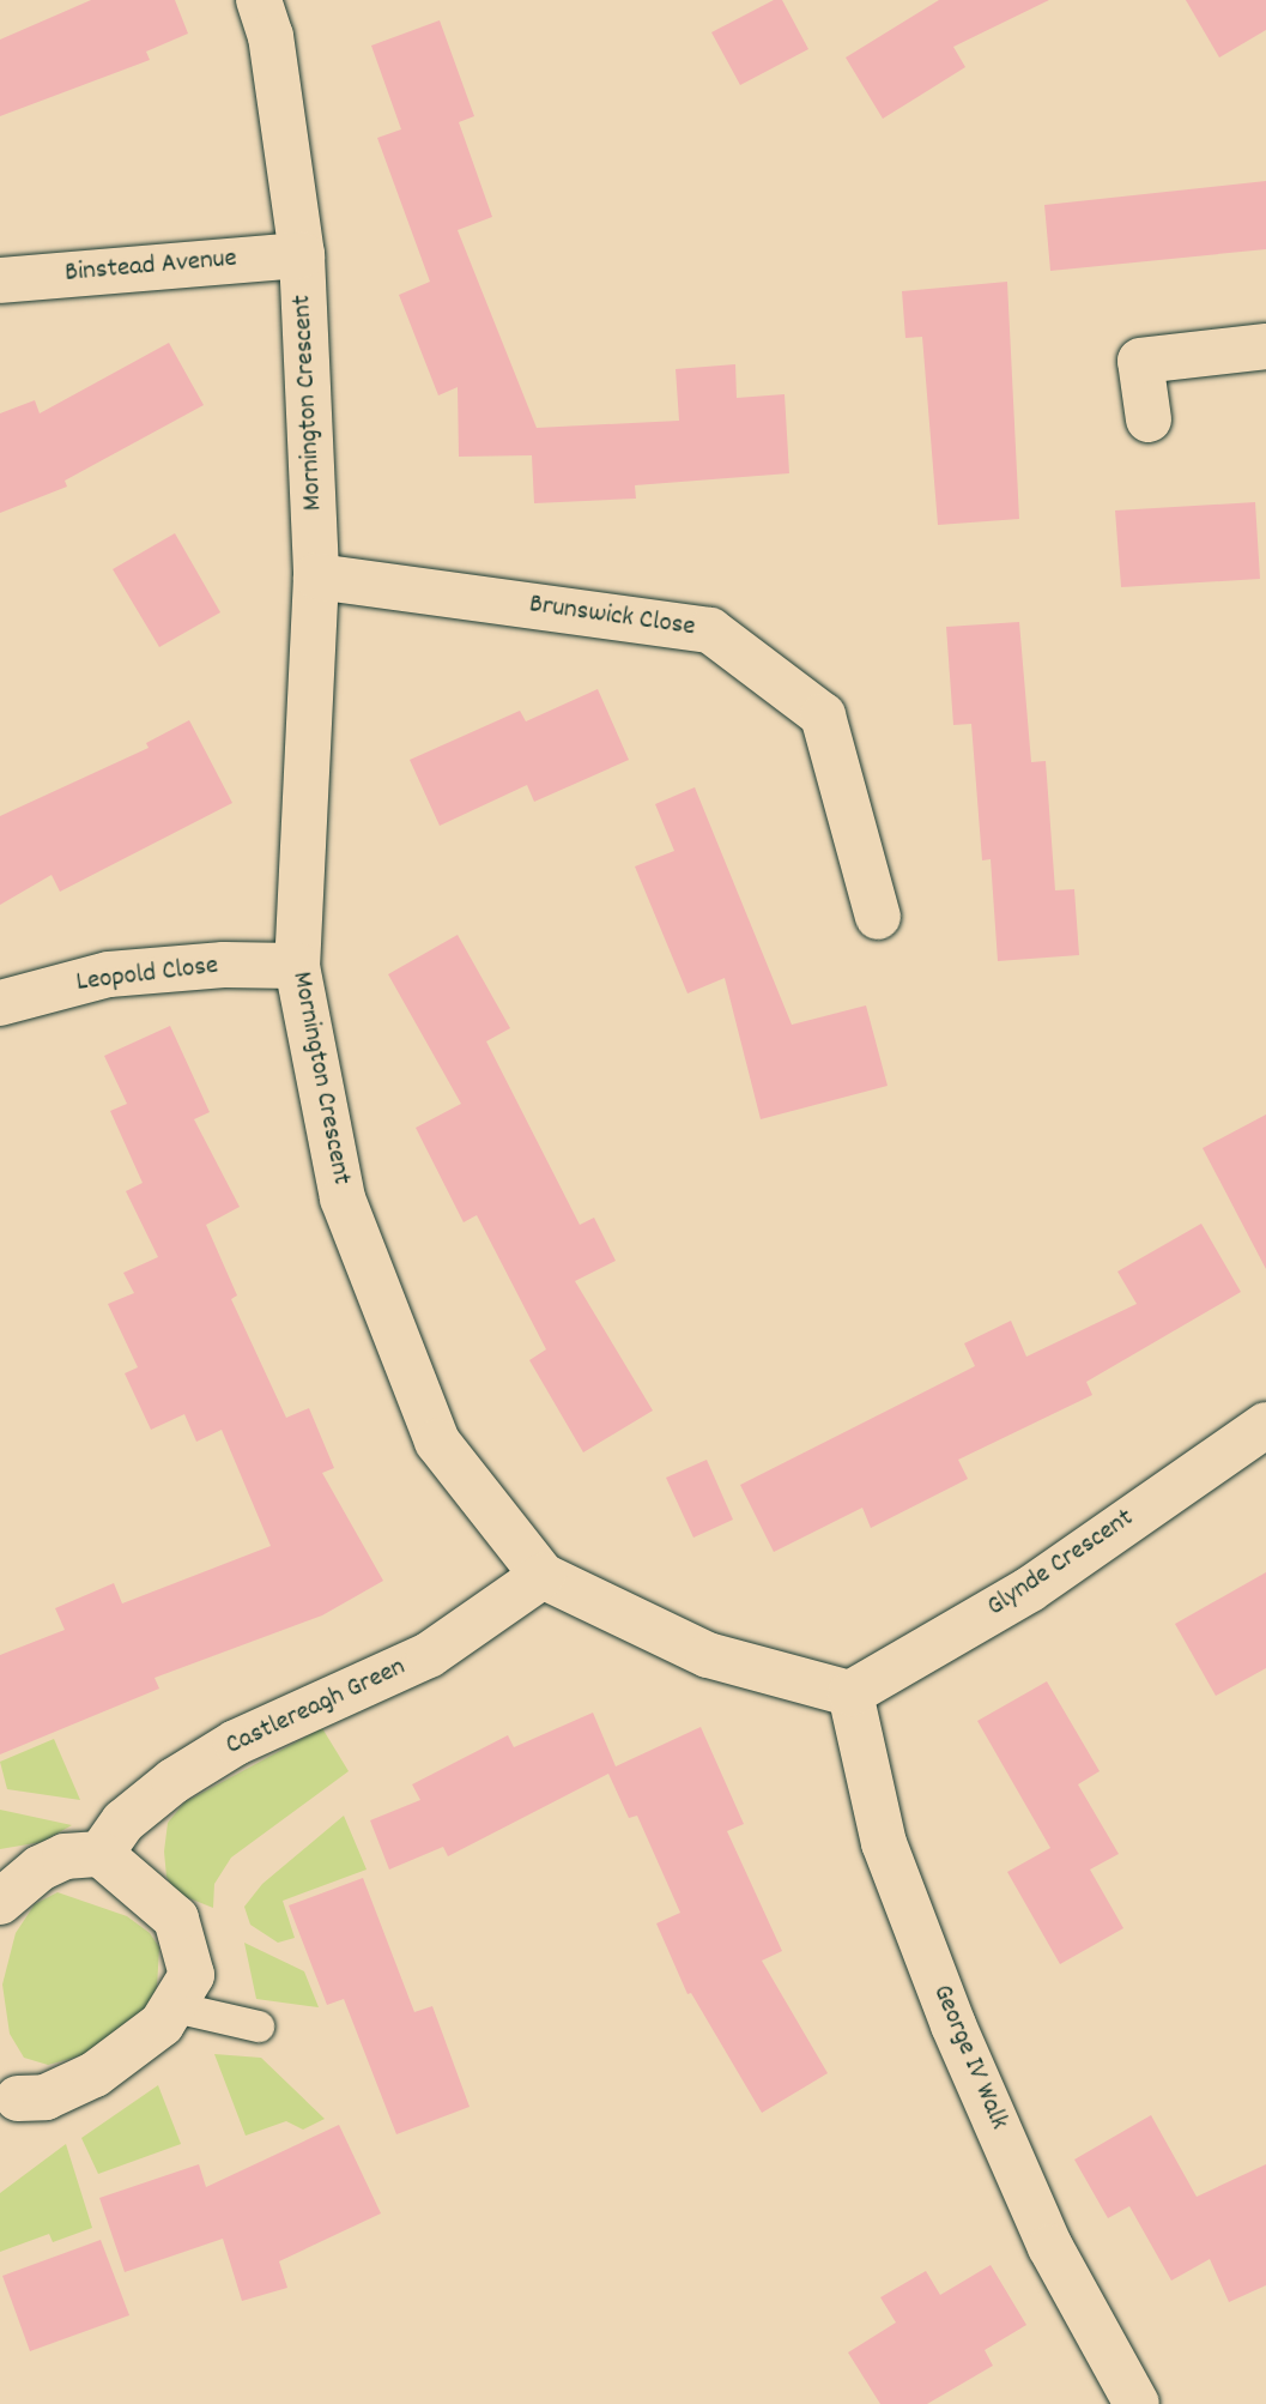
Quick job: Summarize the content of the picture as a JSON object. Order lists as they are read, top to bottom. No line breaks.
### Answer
{"streets":{"street":["Binstead Avenue","Mornington Crescent","Brunswick Close","Leopold Close","Glynde Crescent","Castlereagh Green","George IV Walk"]},"crossings":[["Binstead Avenue","Mornington Crescent"],["Mornington Crescent","Brunswick Close"],["Mornington Crescent","Leopold Close"],["Mornington Crescent","Glynde Crescent"],["Mornington Crescent","Castlereagh Green"],["Mornington Crescent","George IV Walk"],["Glynde Crescent","George IV Walk"]]}
